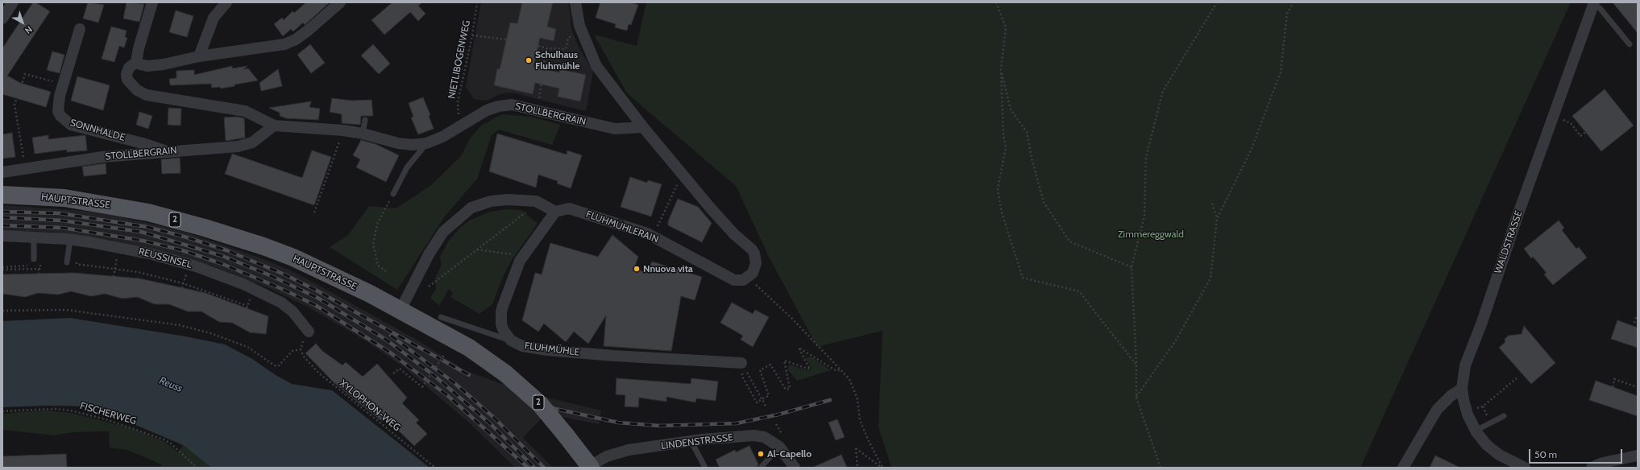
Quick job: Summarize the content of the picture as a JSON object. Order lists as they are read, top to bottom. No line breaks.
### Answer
{"streets":{"main road":["HAUPTSTRASSE","2"],"street":["STOLLBERGRAIN","SONNHALDE","FLUHMÜHLERAIN","WALDSTRASSE","REUSSINSEL","FLUHMÜHLE","LINDENSTRASSE"],"path":["NIETLIBOGENWEG","XYLOPHON-WEG","FISCHERWEG"]},"crossings":[["STOLLBERGRAIN","SONNHALDE"],["STOLLBERGRAIN","FLUHMÜHLERAIN"],["HAUPTSTRASSE","LINDENSTRASSE"],["FLUHMÜHLERAIN","FLUHMÜHLE"]],"water":["Reuss"],"parks":["Zimmereggwald"],"places":["Schulhaus Fluhmühle","Nnuova vita","Al-Capello"],"scale_bar":"50 m","north":"bottom right"}
